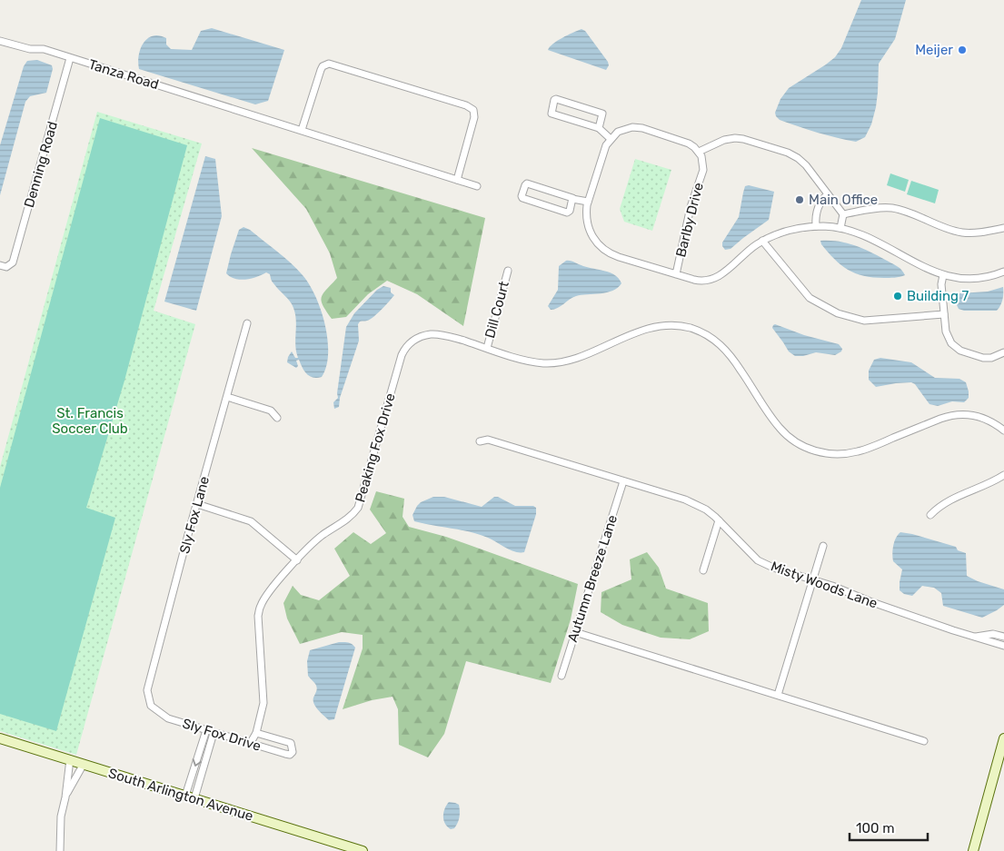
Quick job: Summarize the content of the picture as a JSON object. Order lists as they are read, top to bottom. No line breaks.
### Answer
{"streets":{"street":["Tanza Road","Denning Road","Barlby Drive","Dill Court","Peaking Fox Drive","Sly Fox Lane","Autumn Breeze Lane","Misty Woods Lane","Sly Fox Drive","South Arlington Avenue"]},"crossings":[["Tanza Road","Denning Road"],["Dill Court","Peaking Fox Drive"],["Peaking Fox Drive","Sly Fox Drive"],["Sly Fox Lane","Sly Fox Drive"],["Autumn Breeze Lane","Misty Woods Lane"]],"parks":["St. Francis Soccer Club"],"places":["Meijer","Main Office","Building 7"],"scale_bar":"100 m"}
